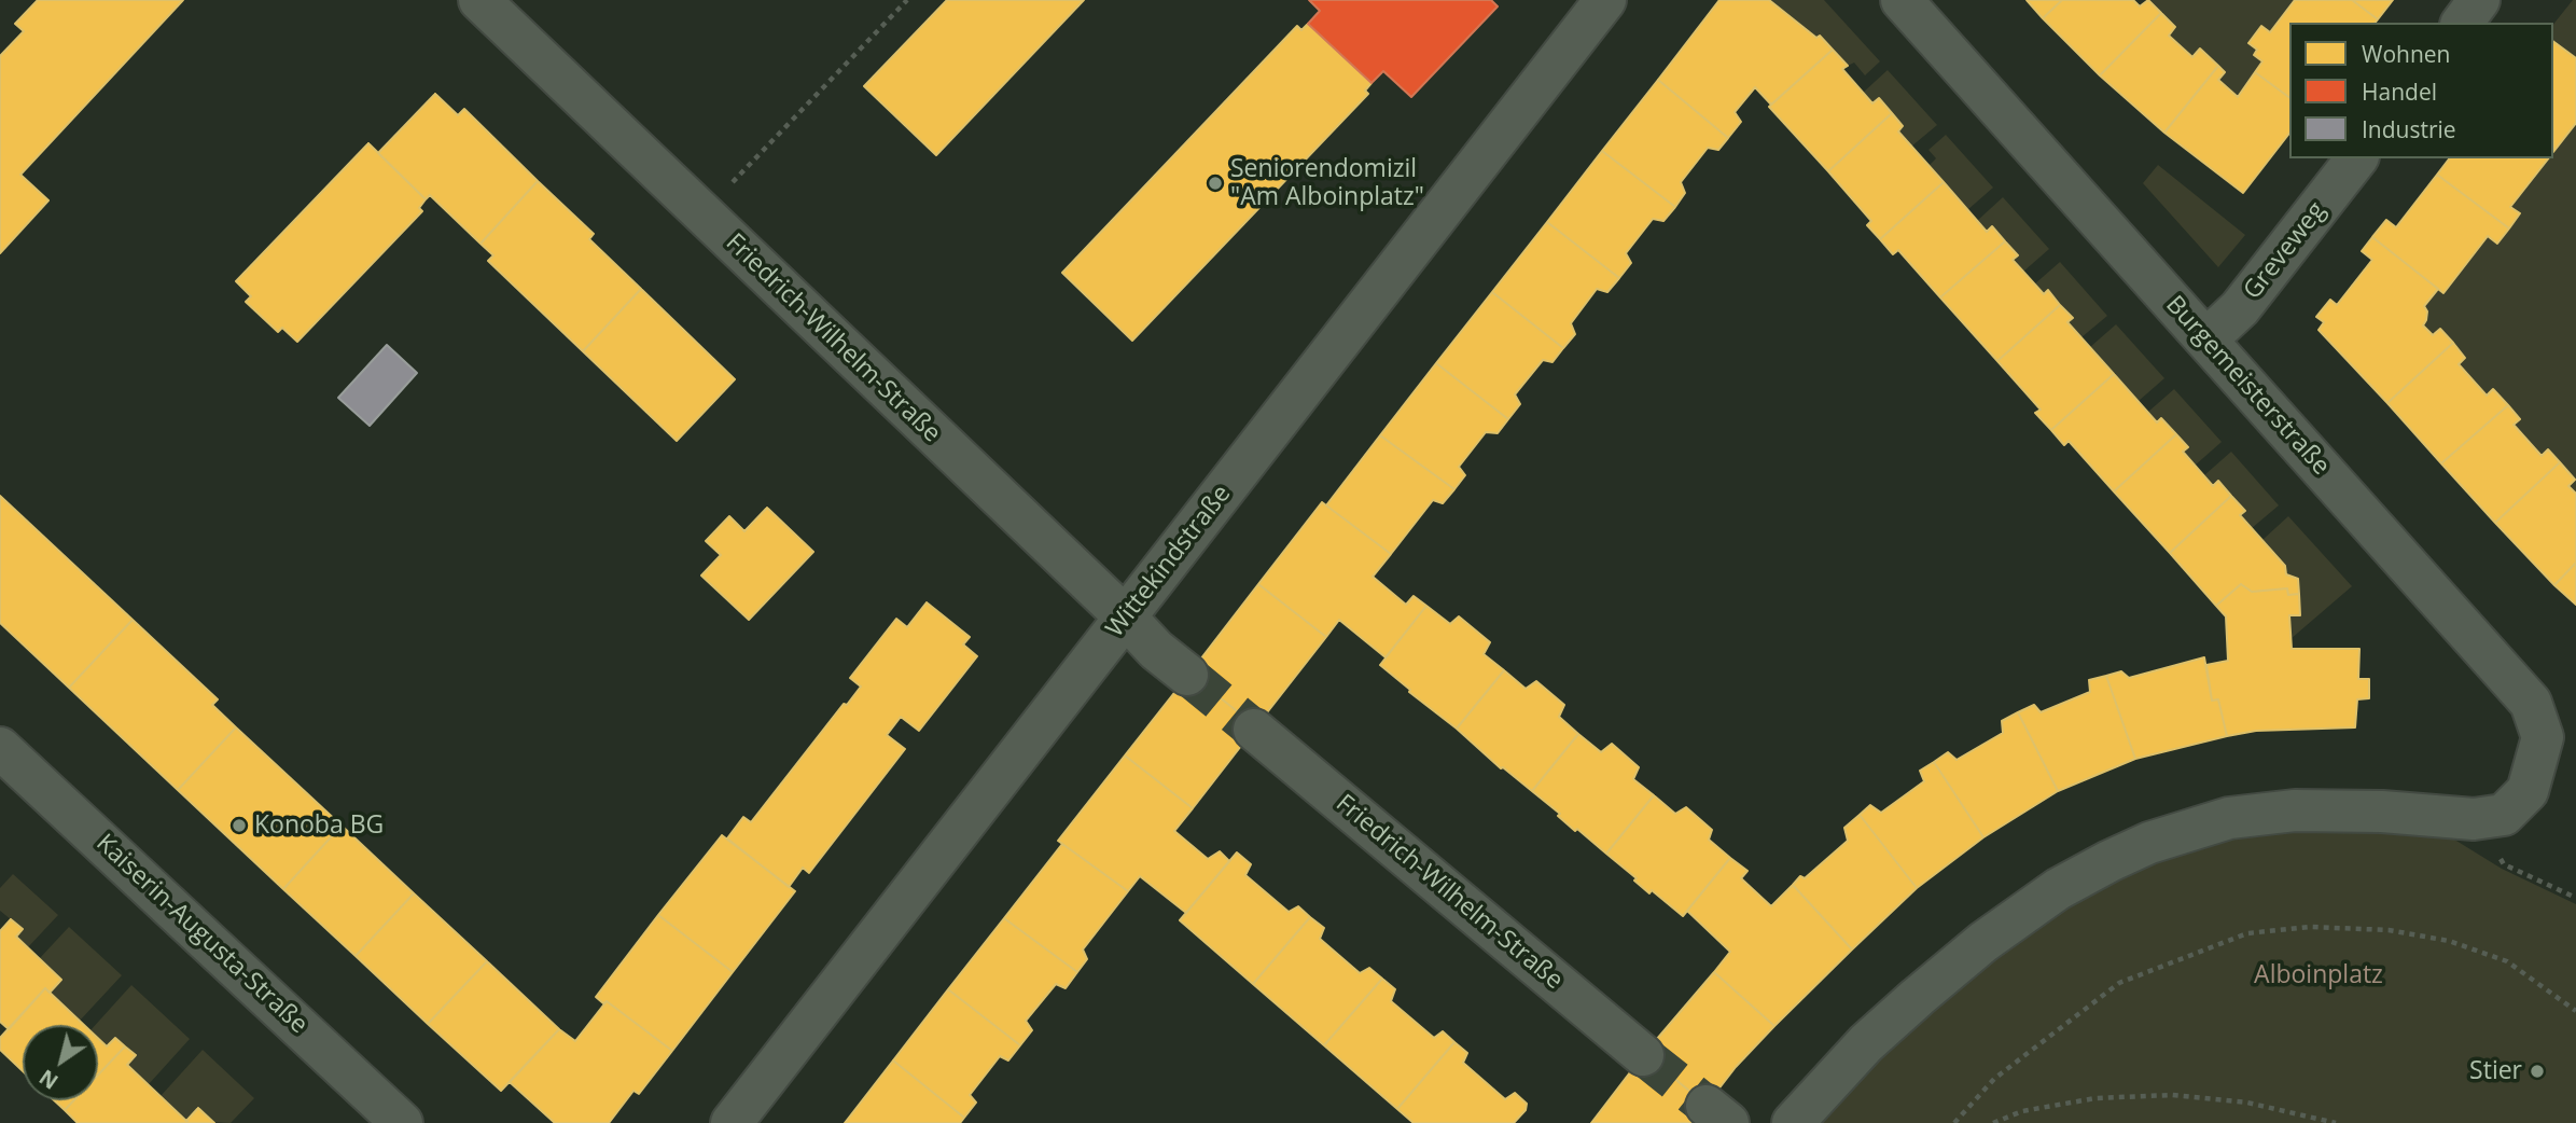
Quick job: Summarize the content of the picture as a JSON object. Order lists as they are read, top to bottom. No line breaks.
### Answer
{"streets":{"street":["Greveweg","Friedrich-Wilhelm-Straße","Burgemeisterstraße","Wittekindstraße","Kaiserin-Augusta-Straße"]},"crossings":[["Greveweg","Burgemeisterstraße"],["Friedrich-Wilhelm-Straße","Wittekindstraße"]],"parks":["Alboinplatz"],"places":["Seniorendomizil \"Am Alboinplatz\"","Konoba BG","Stier"],"legend":["Wohnen","Handel","Industrie"],"north":"bottom left"}
